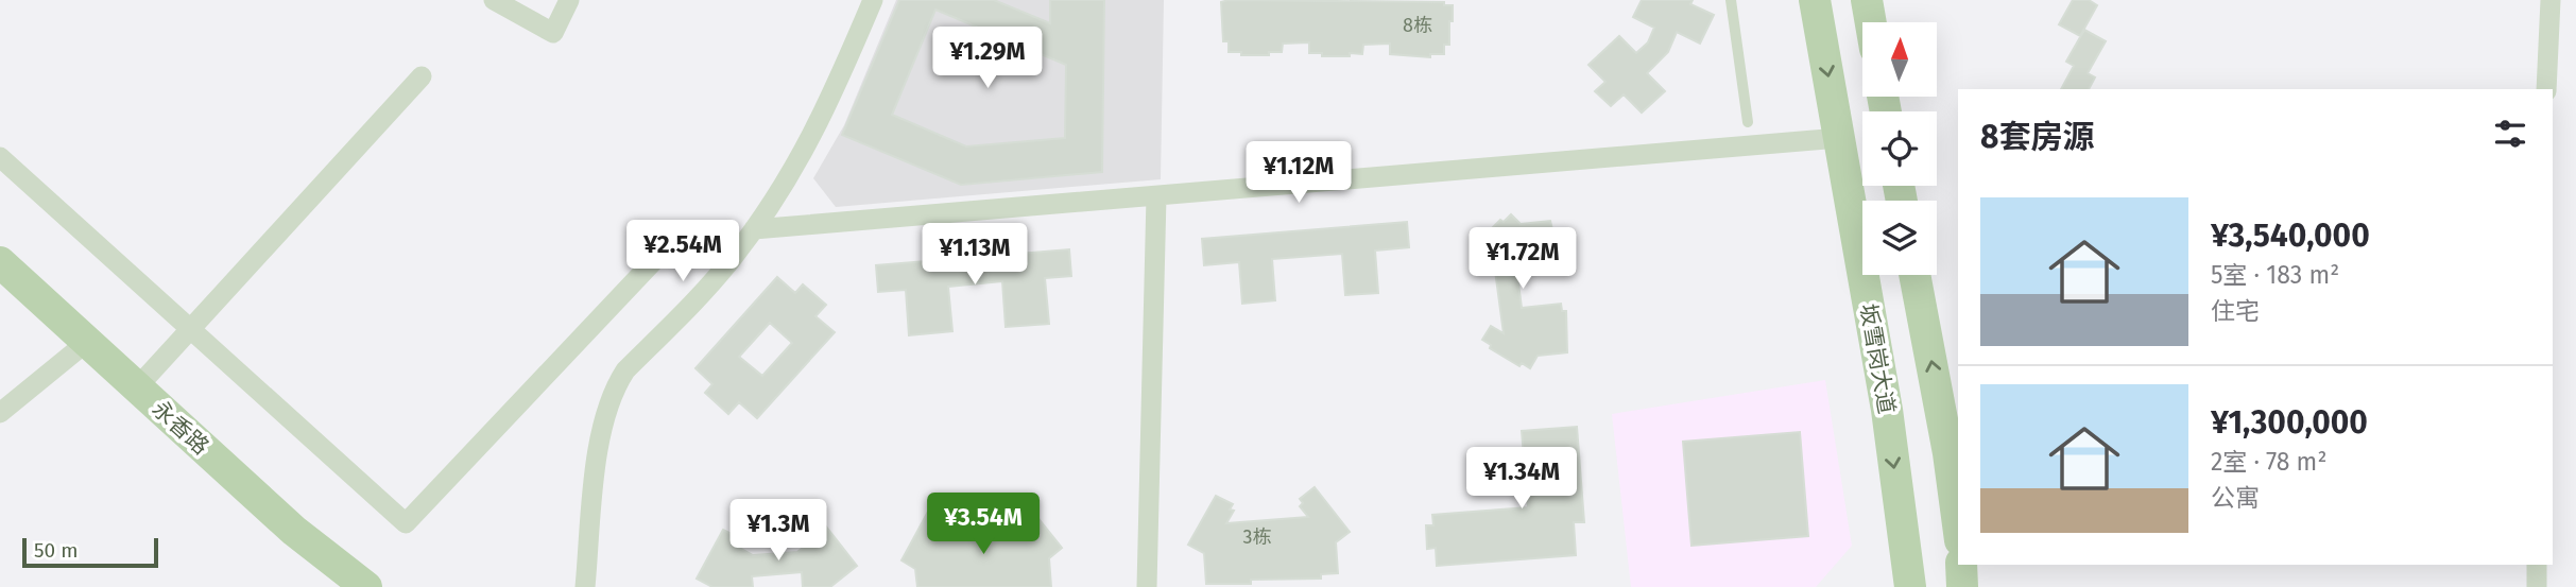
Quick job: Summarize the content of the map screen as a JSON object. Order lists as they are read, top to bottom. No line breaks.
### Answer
{"streets":{"main road":["坂雪岗大道","永香路"]},"house_numbers":["8栋","3栋"],"scale_bar":"50 m","north":"top","page":{"price":["¥1.29M","¥1.12M","¥2.54M","¥1.13M","¥1.72M","¥1.34M","¥3.54M","¥1.3M"],"heading":"8套房源","list":[{"name":"¥3,540,000","note":"5室 · 183 m² · 住宅"},{"name":"¥1,300,000","note":"2室 · 78 m² · 公寓"}],"scale":"50 m"}}
